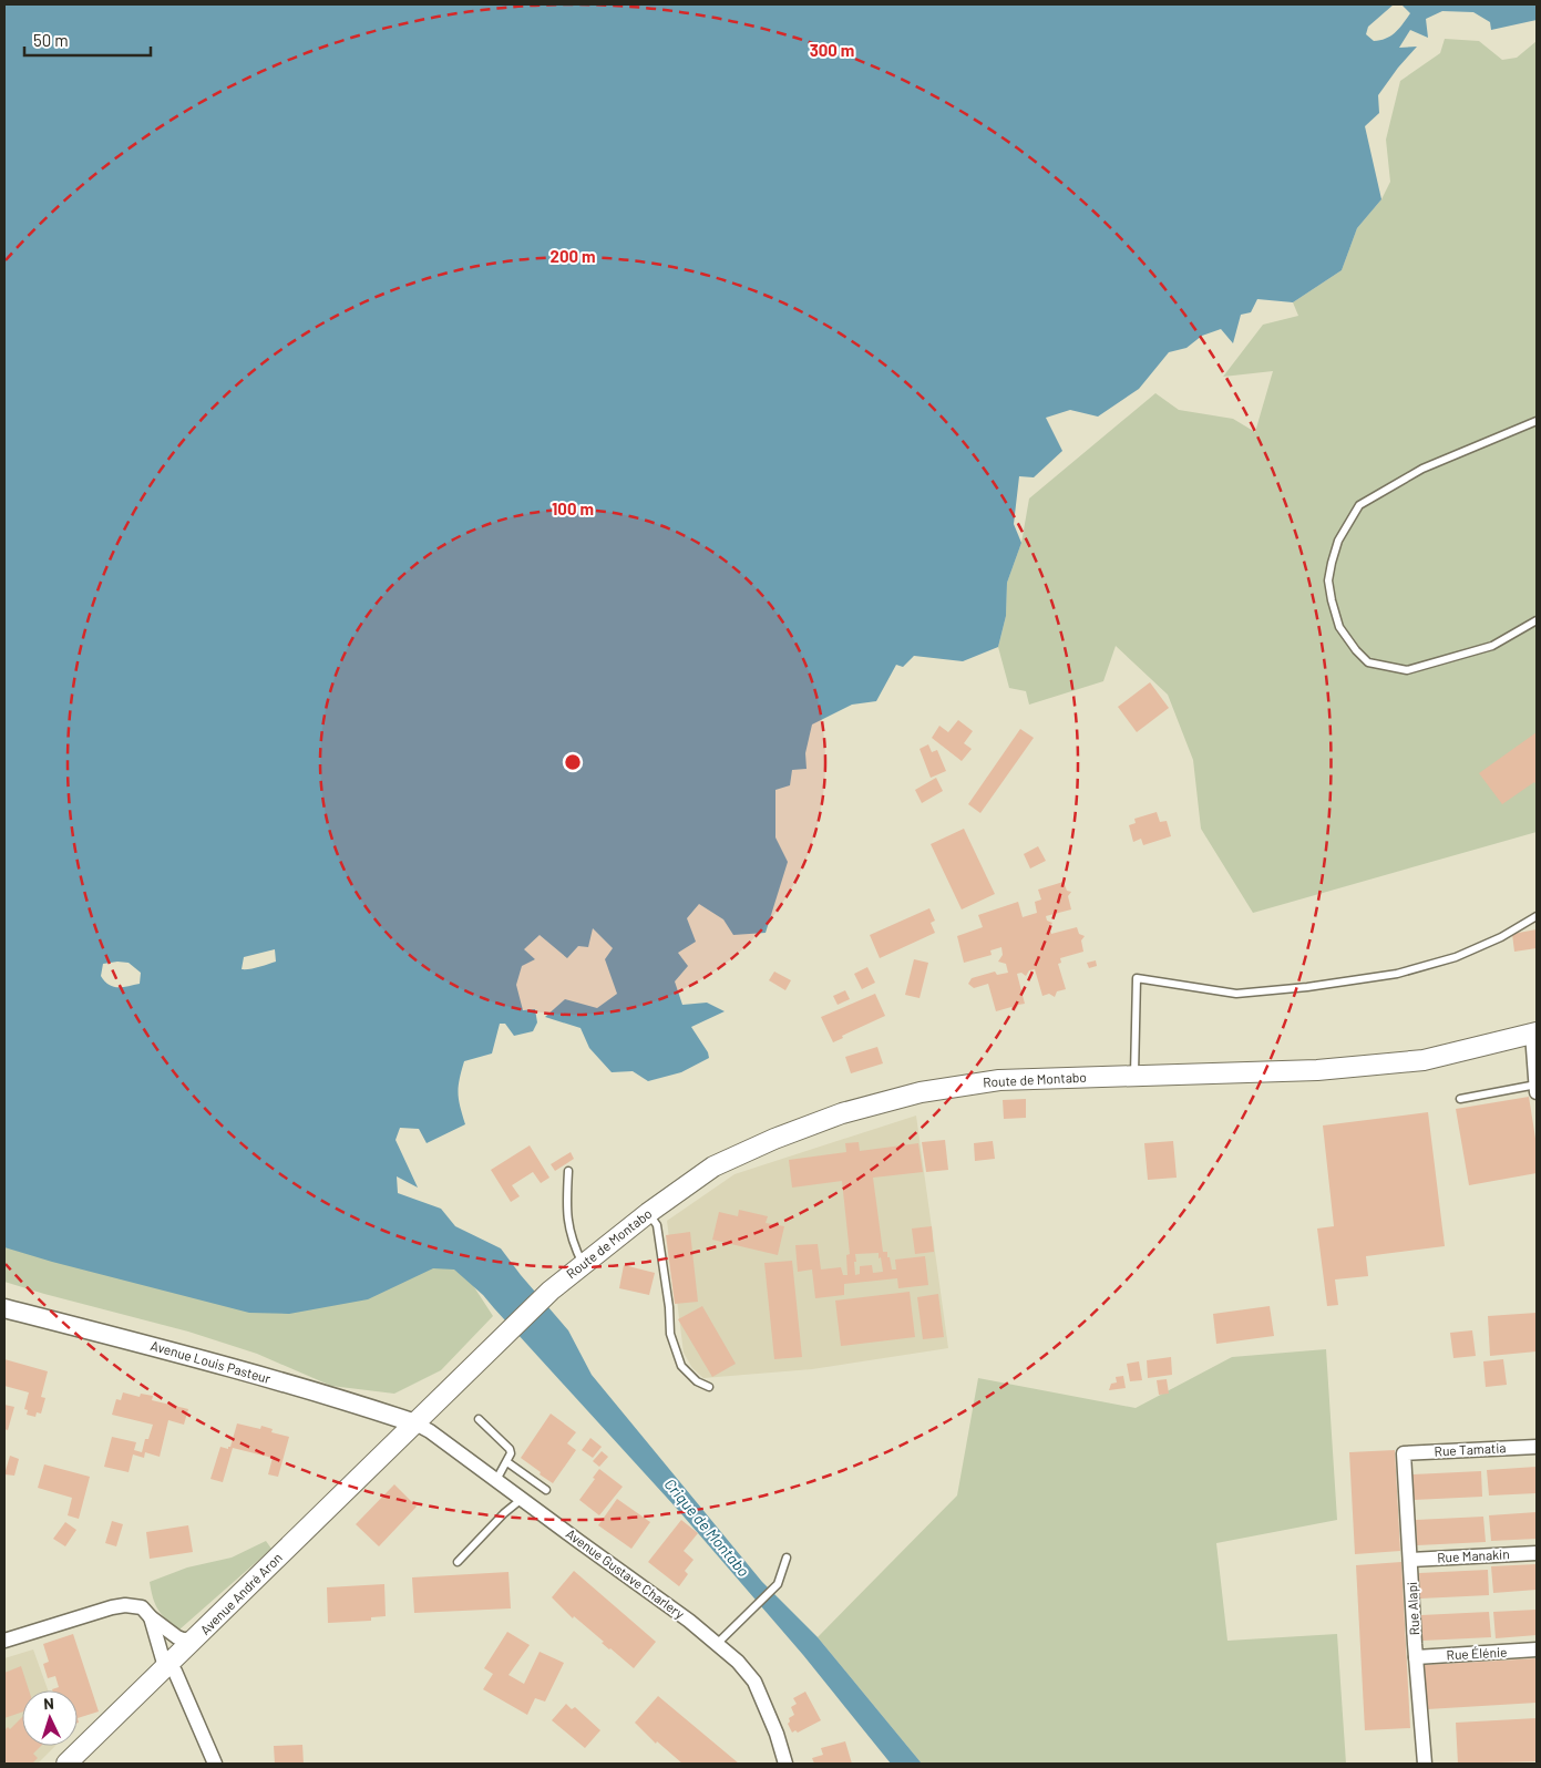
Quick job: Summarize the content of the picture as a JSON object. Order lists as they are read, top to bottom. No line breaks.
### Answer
{"streets":{"main road":["Route de Montabo","Avenue André Aron"],"street":["Avenue Louis Pasteur","Rue Tamatia","Rue Manakin","Avenue Gustave Charlery","Rue Alapi","Rue Élénie"]},"crossings":[["Route de Montabo","Avenue Louis Pasteur"],["Route de Montabo","Avenue Gustave Charlery"],["Route de Montabo","Avenue André Aron"],["Avenue Louis Pasteur","Avenue Gustave Charlery"],["Avenue Louis Pasteur","Avenue André Aron"],["Rue Tamatia","Rue Alapi"],["Rue Manakin","Rue Alapi"],["Avenue Gustave Charlery","Avenue André Aron"],["Rue Alapi","Rue Élénie"]],"water":["Crique de Montabo"],"scale_bar":"50 m","north":"top","rings":["300 m","200 m","100 m"]}
